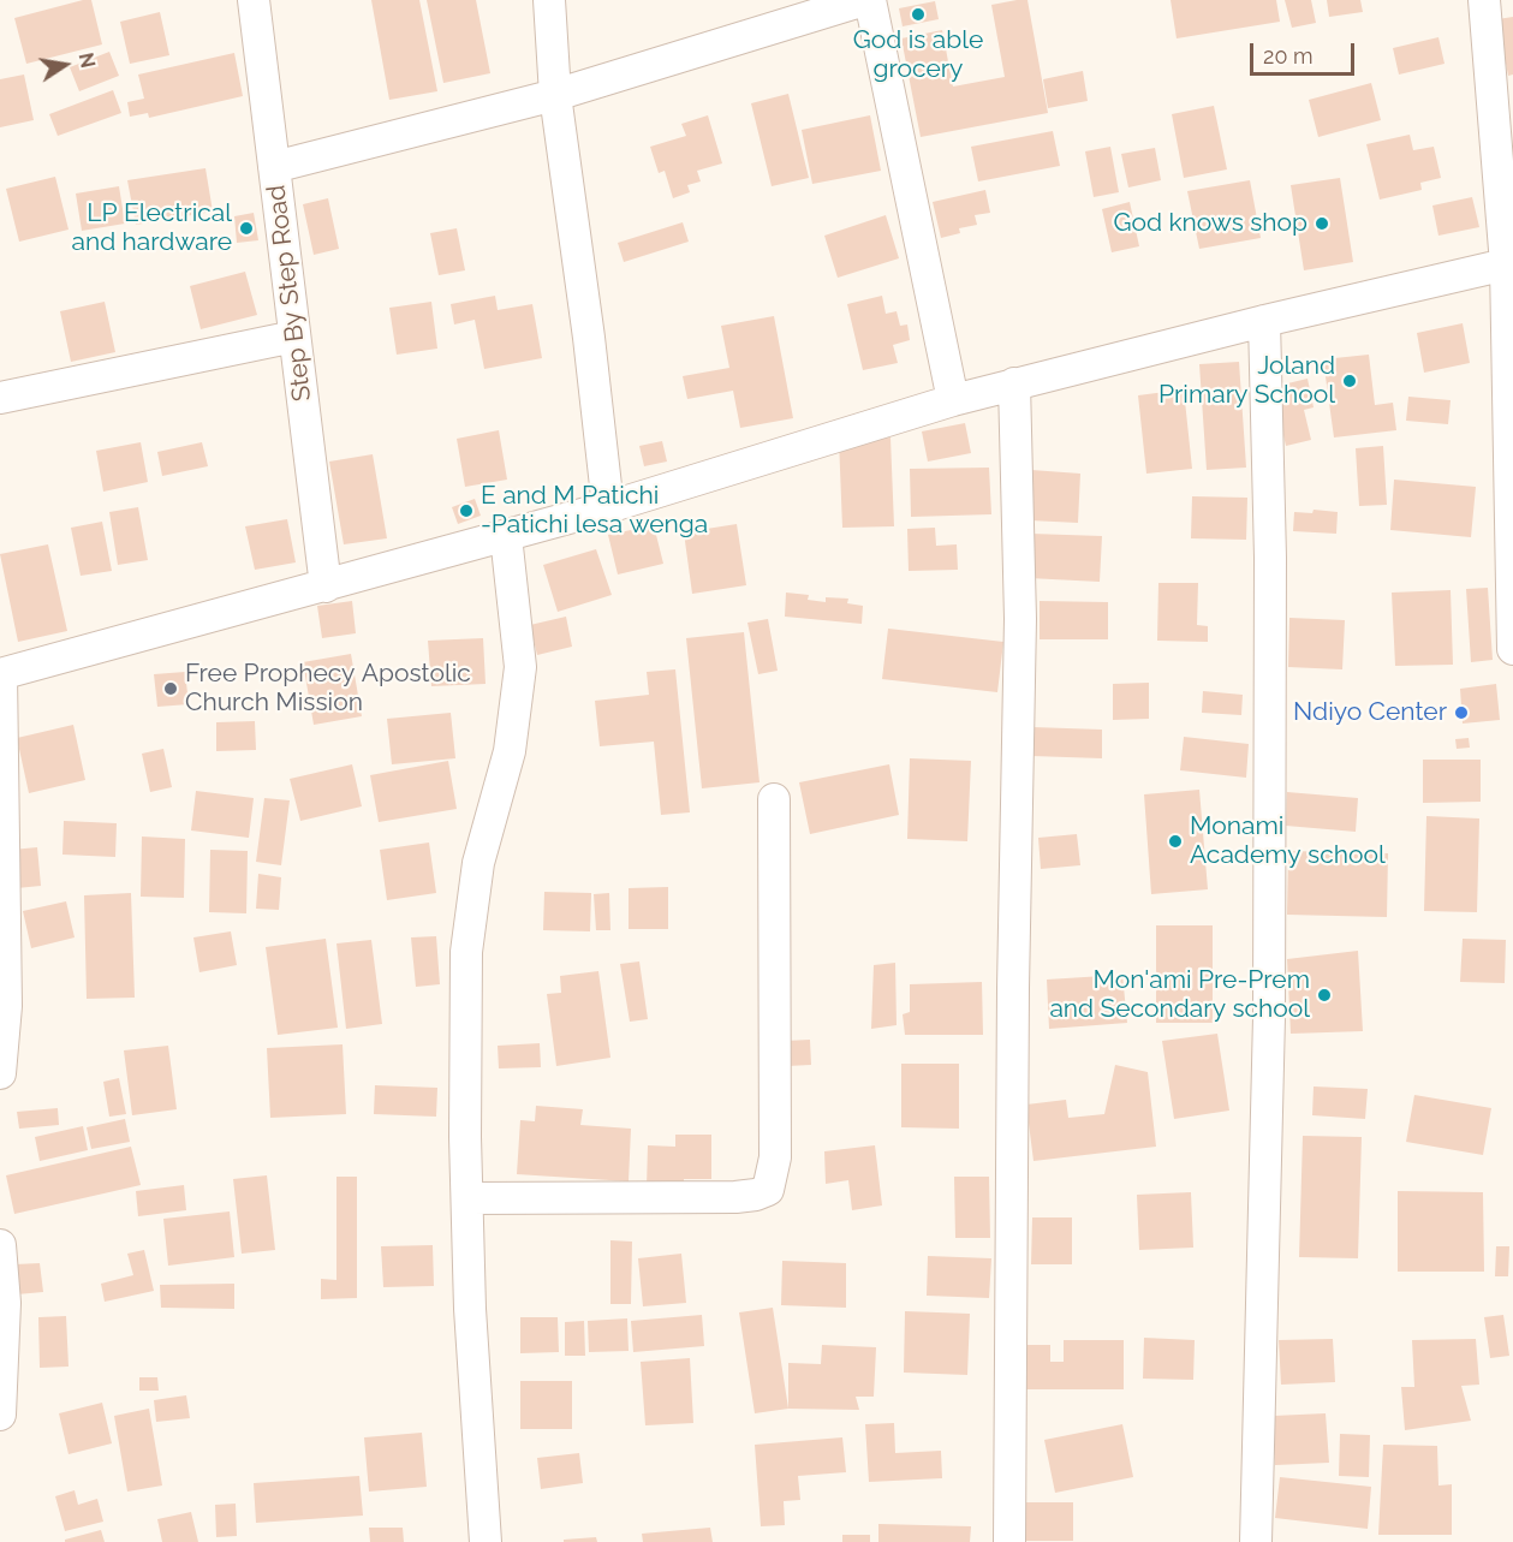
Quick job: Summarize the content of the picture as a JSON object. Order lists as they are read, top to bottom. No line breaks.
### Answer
{"streets":{"street":["Step By Step Road"]},"places":["God is able grocery","God knows shop","LP Electrical and hardware","Joland Primary School","E and M Patichi -Patichi lesa wenga","Free Prophecy Apostolic Church Mission","Ndiyo Center","Monami Academy school","Mon'ami Pre-Prem and Secondary school"],"scale_bar":"20 m","north":"right"}
